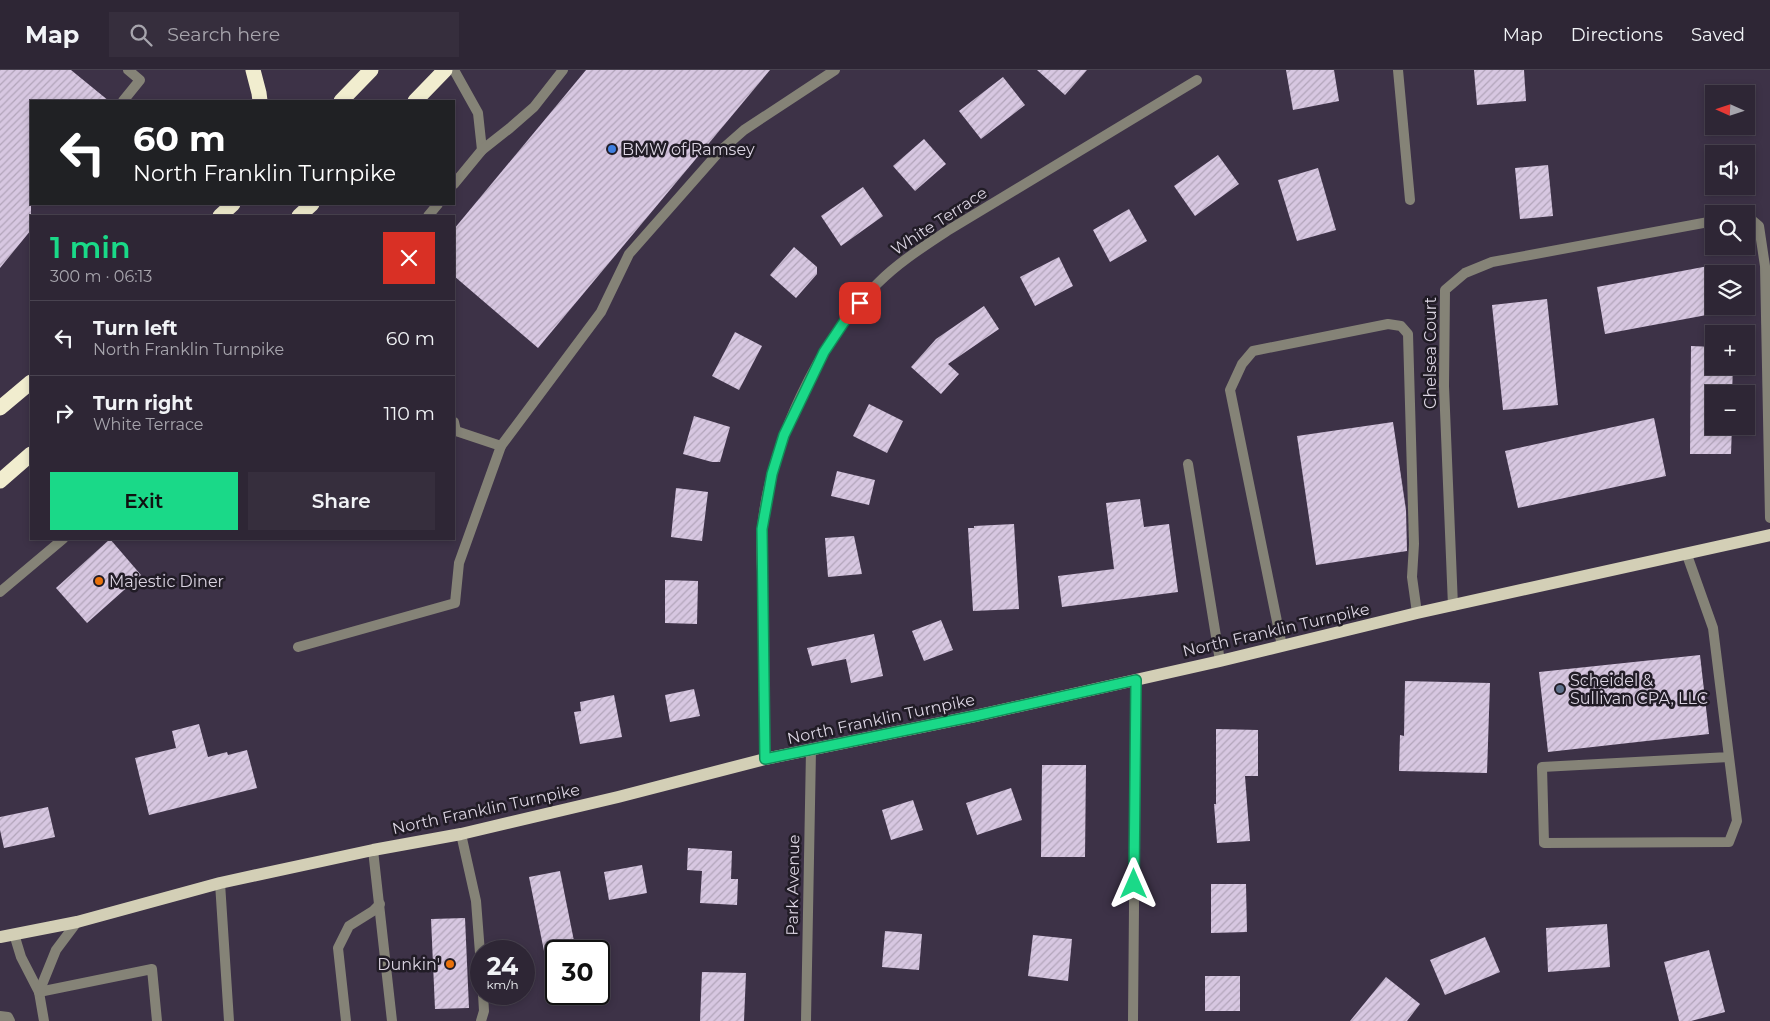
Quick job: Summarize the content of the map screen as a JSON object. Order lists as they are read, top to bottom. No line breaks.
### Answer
{"streets":{"main road":["North Franklin Turnpike"],"street":["White Terrace","Chelsea Court","Park Avenue"]},"crossings":[["White Terrace","North Franklin Turnpike"],["Chelsea Court","North Franklin Turnpike"],["North Franklin Turnpike","Park Avenue"]],"places":["BMW of Ramsey","Majestic Diner","Scheidel & Sullivan CPA, LLC","Dunkin'"],"north":"left","page":{"header":"Map","search":"Search here","nav":["Map","Directions","Saved"],"map_buttons":["+","−"],"turn":["60 m","North Franklin Turnpike"],"heading":["1 min","300 m · 06:13"],"list":[{"name":"Turn left","note":"North Franklin Turnpike","value":"60 m"},{"name":"Turn right","note":"White Terrace","value":"110 m"}],"buttons":["Exit","Share"],"speed":"24 km/h","limit":"30"}}
